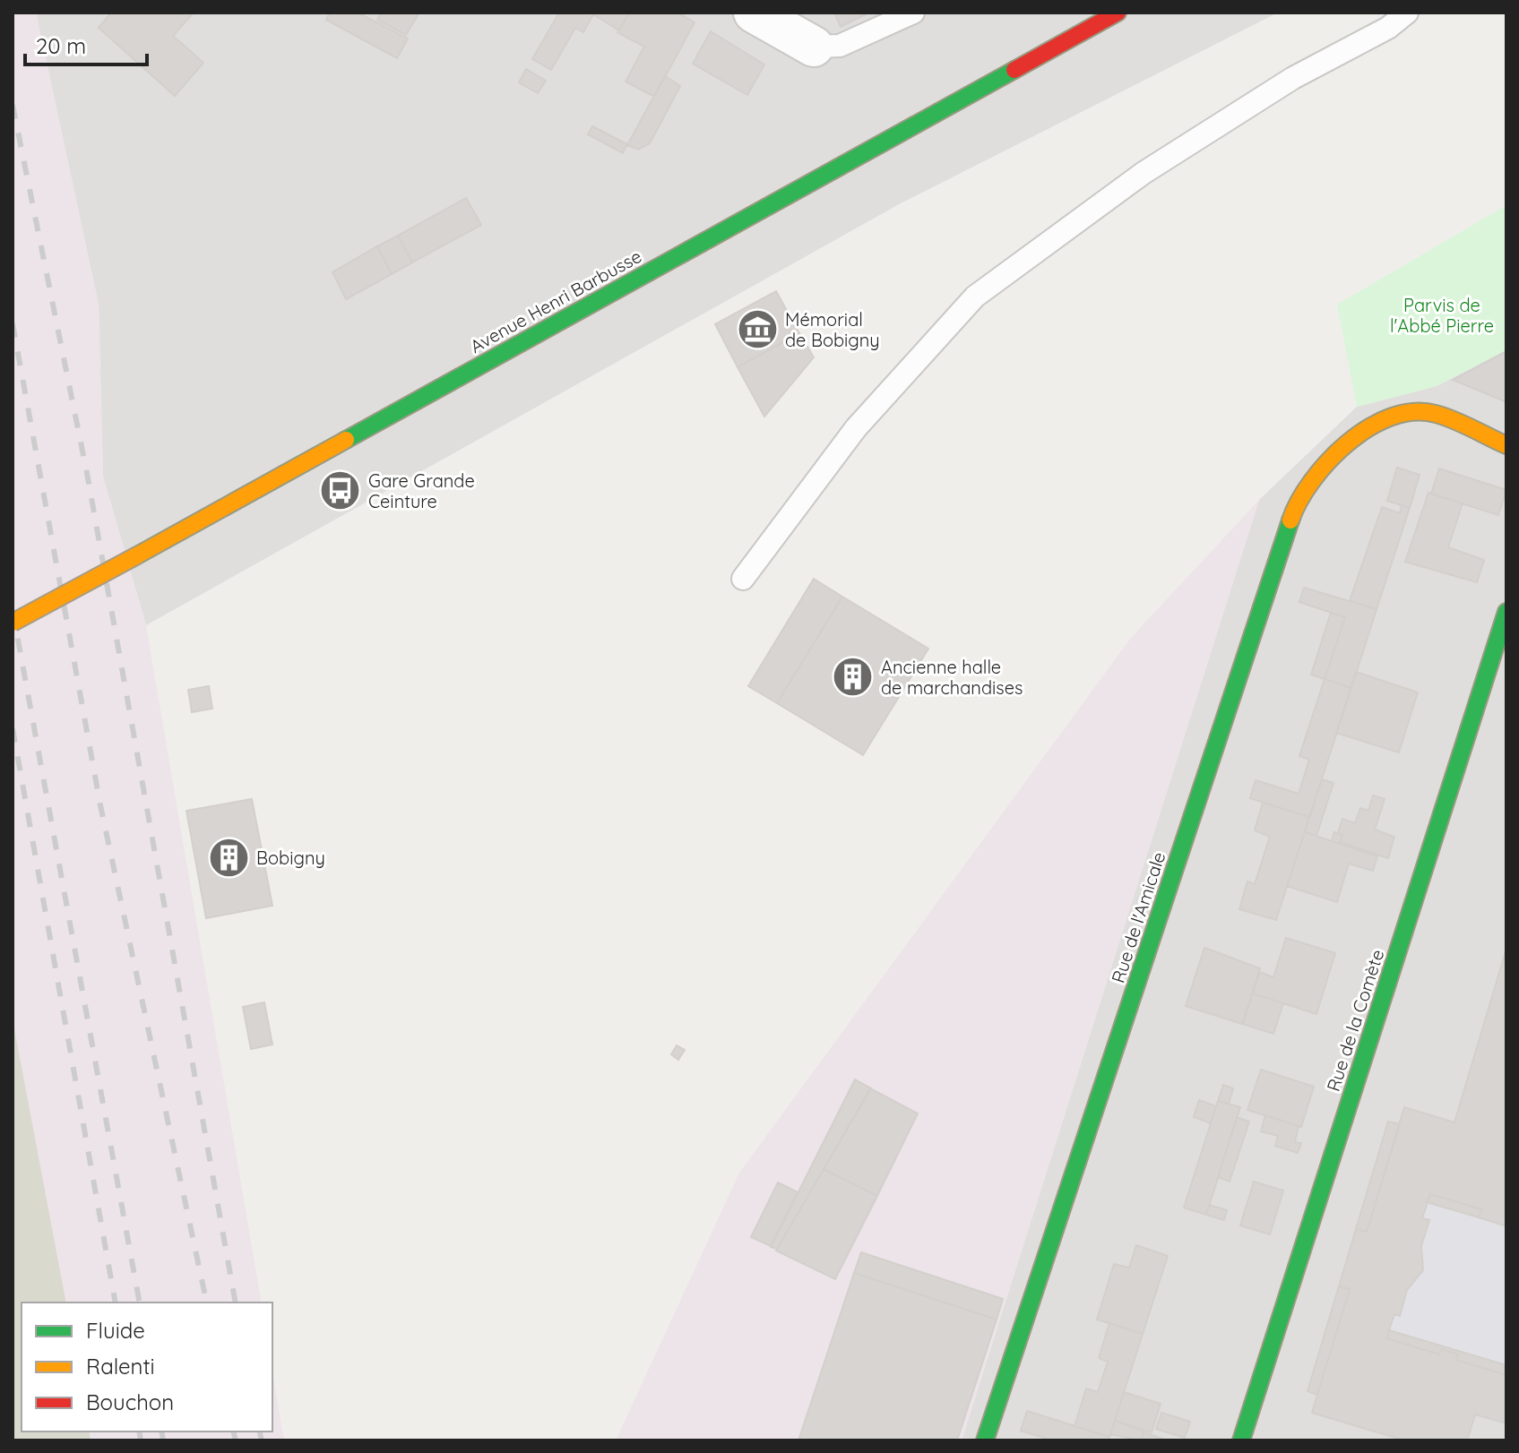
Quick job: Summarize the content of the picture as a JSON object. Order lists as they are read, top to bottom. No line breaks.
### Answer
{"streets":{"street":["Avenue Henri Barbusse","Rue de l'Amicale","Rue de la Comète"]},"parks":["Parvis de l'Abbé Pierre"],"places":{"museum":["Mémorial de Bobigny"],"bus stop":["Gare Grande Ceinture"],"building":["Ancienne halle de marchandises","Bobigny"]},"legend":["Fluide","Ralenti","Bouchon"],"scale_bar":"20 m"}
